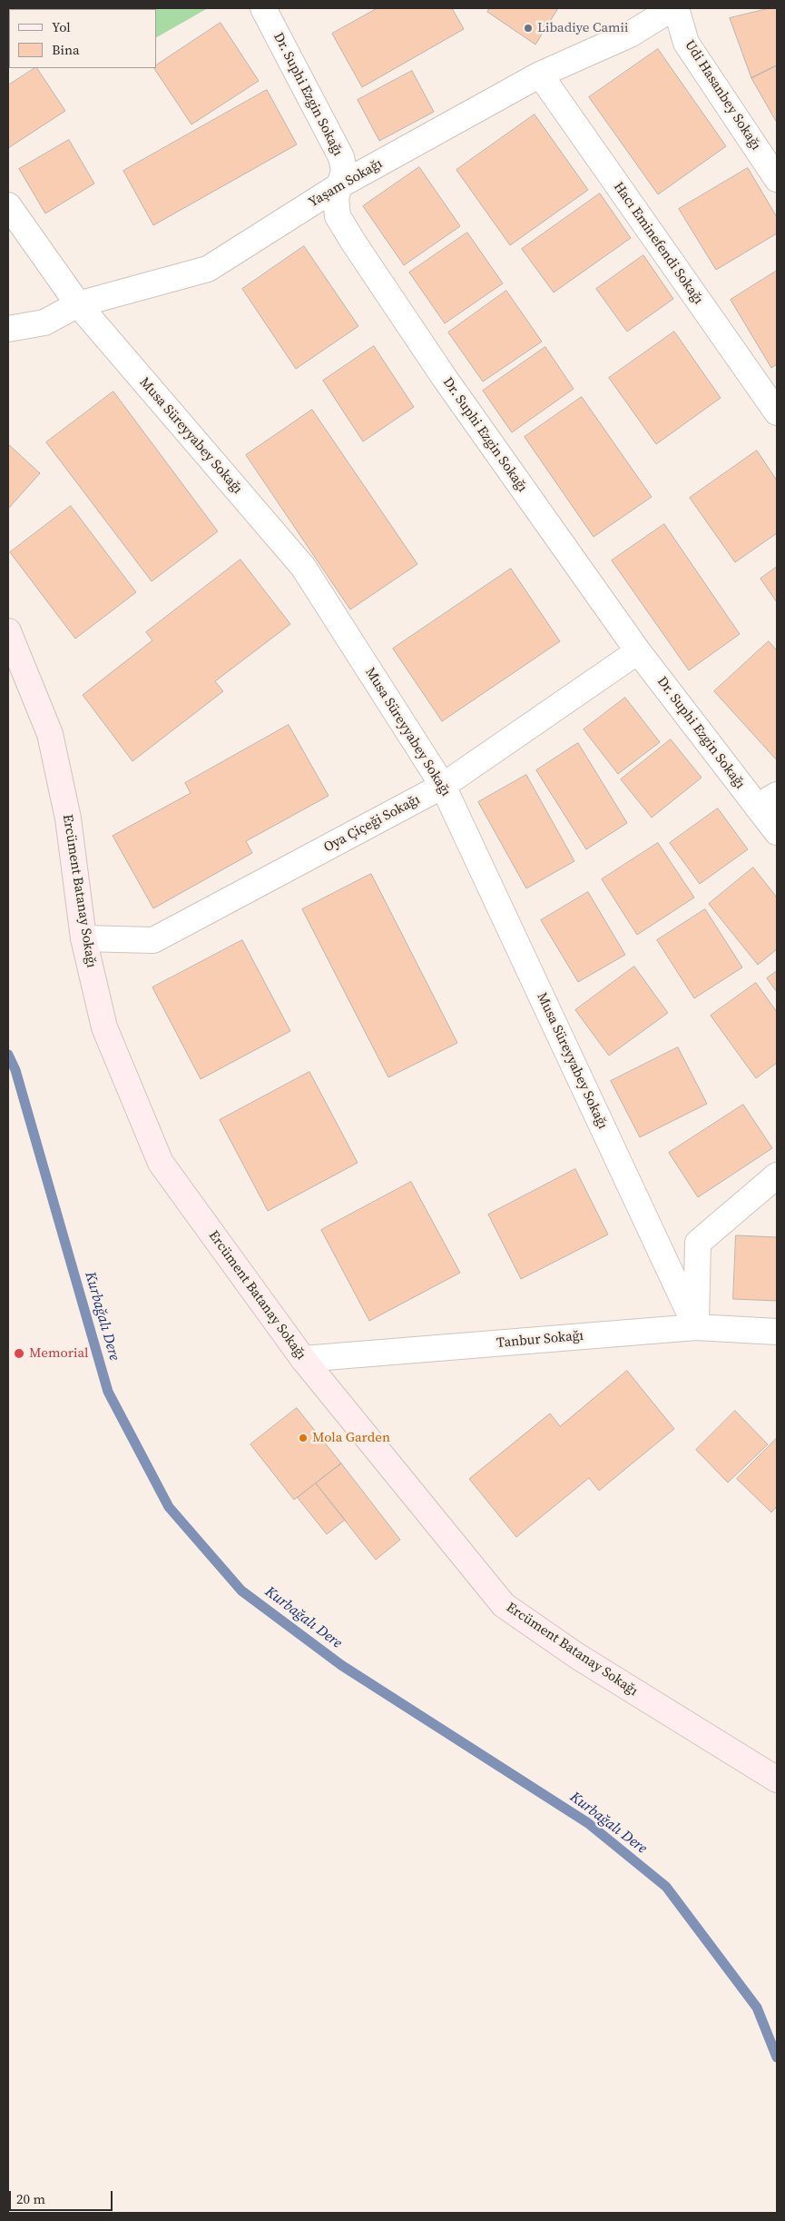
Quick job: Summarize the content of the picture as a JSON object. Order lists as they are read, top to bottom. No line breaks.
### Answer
{"streets":{"street":["Dr. Suphi Ezgin Sokağı","Udi Hasanbey Sokağı","Yaşam Sokağı","Hacı Eminefendi Sokağı","Musa Süreyyabey Sokağı","Oya Çiçeği Sokağı","Ercüment Batanay Sokağı","Tanbur Sokağı"]},"crossings":[["Dr. Suphi Ezgin Sokağı","Yaşam Sokağı"],["Dr. Suphi Ezgin Sokağı","Oya Çiçeği Sokağı"],["Yaşam Sokağı","Hacı Eminefendi Sokağı"],["Yaşam Sokağı","Musa Süreyyabey Sokağı"],["Musa Süreyyabey Sokağı","Oya Çiçeği Sokağı"],["Musa Süreyyabey Sokağı","Tanbur Sokağı"],["Oya Çiçeği Sokağı","Ercüment Batanay Sokağı"],["Ercüment Batanay Sokağı","Tanbur Sokağı"]],"water":["Kurbağalı Dere"],"places":["Libadiye Camii","Memorial","Mola Garden"],"legend":["Yol","Bina"],"scale_bar":"20 m"}
